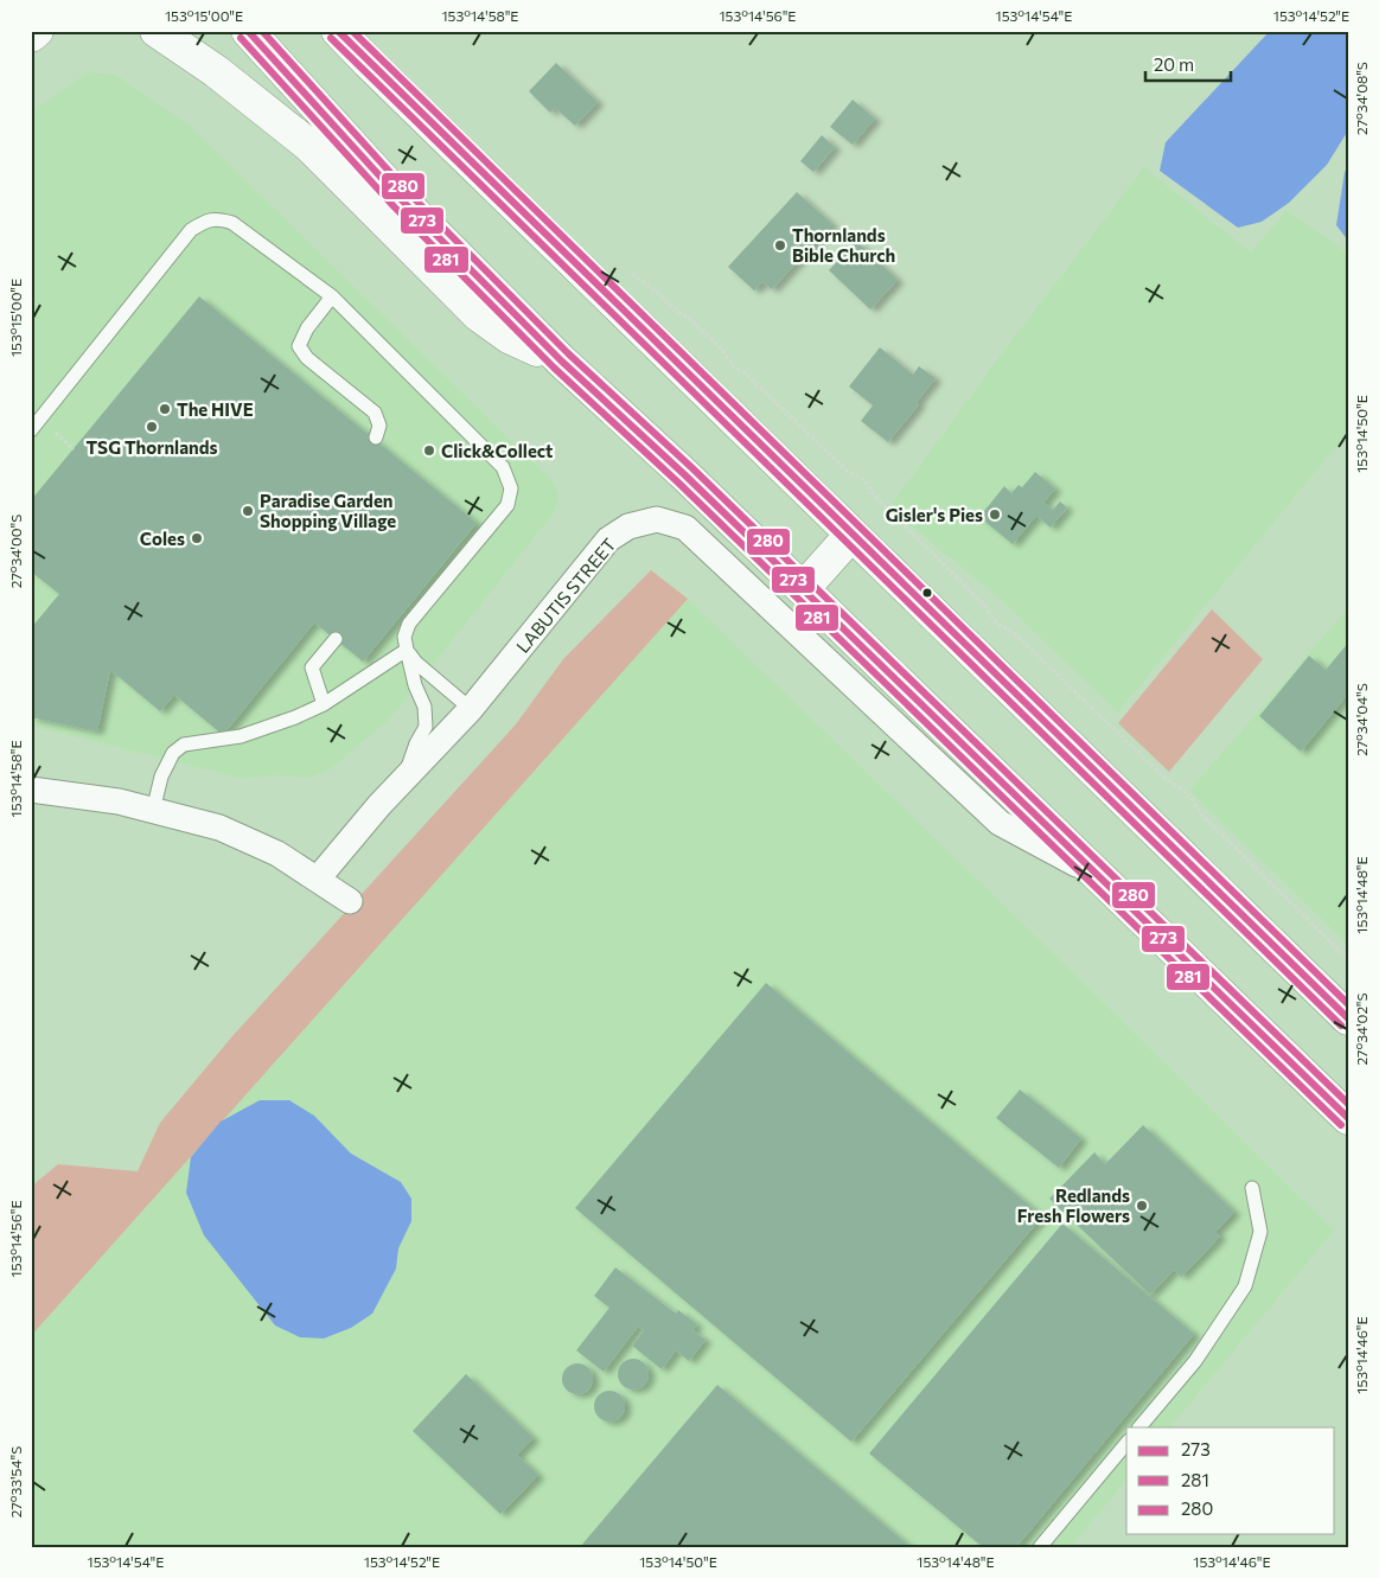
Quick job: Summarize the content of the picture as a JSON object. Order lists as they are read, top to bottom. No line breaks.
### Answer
{"streets":{"street":["LABUTIS STREET"]},"places":["Thornlands Bible Church","The HIVE","TSG Thornlands","Click&Collect","Paradise Garden Shopping Village","Gisler's Pies","Coles","Redlands Fresh Flowers"],"lines":["transit line 273","transit line 280","transit line 281"],"legend":["273","281","280"],"scale_bar":"20 m","coordinates":["153°15'00\"E","153°14'58\"E","153°14'56\"E","153°14'54\"E","153°14'52\"E","27°34'08\"S","153°14'50\"E","27°34'00\"S","27°34'04\"S","153°14'48\"E","27°34'02\"S","153°14'46\"E","27°33'54\"S"]}
